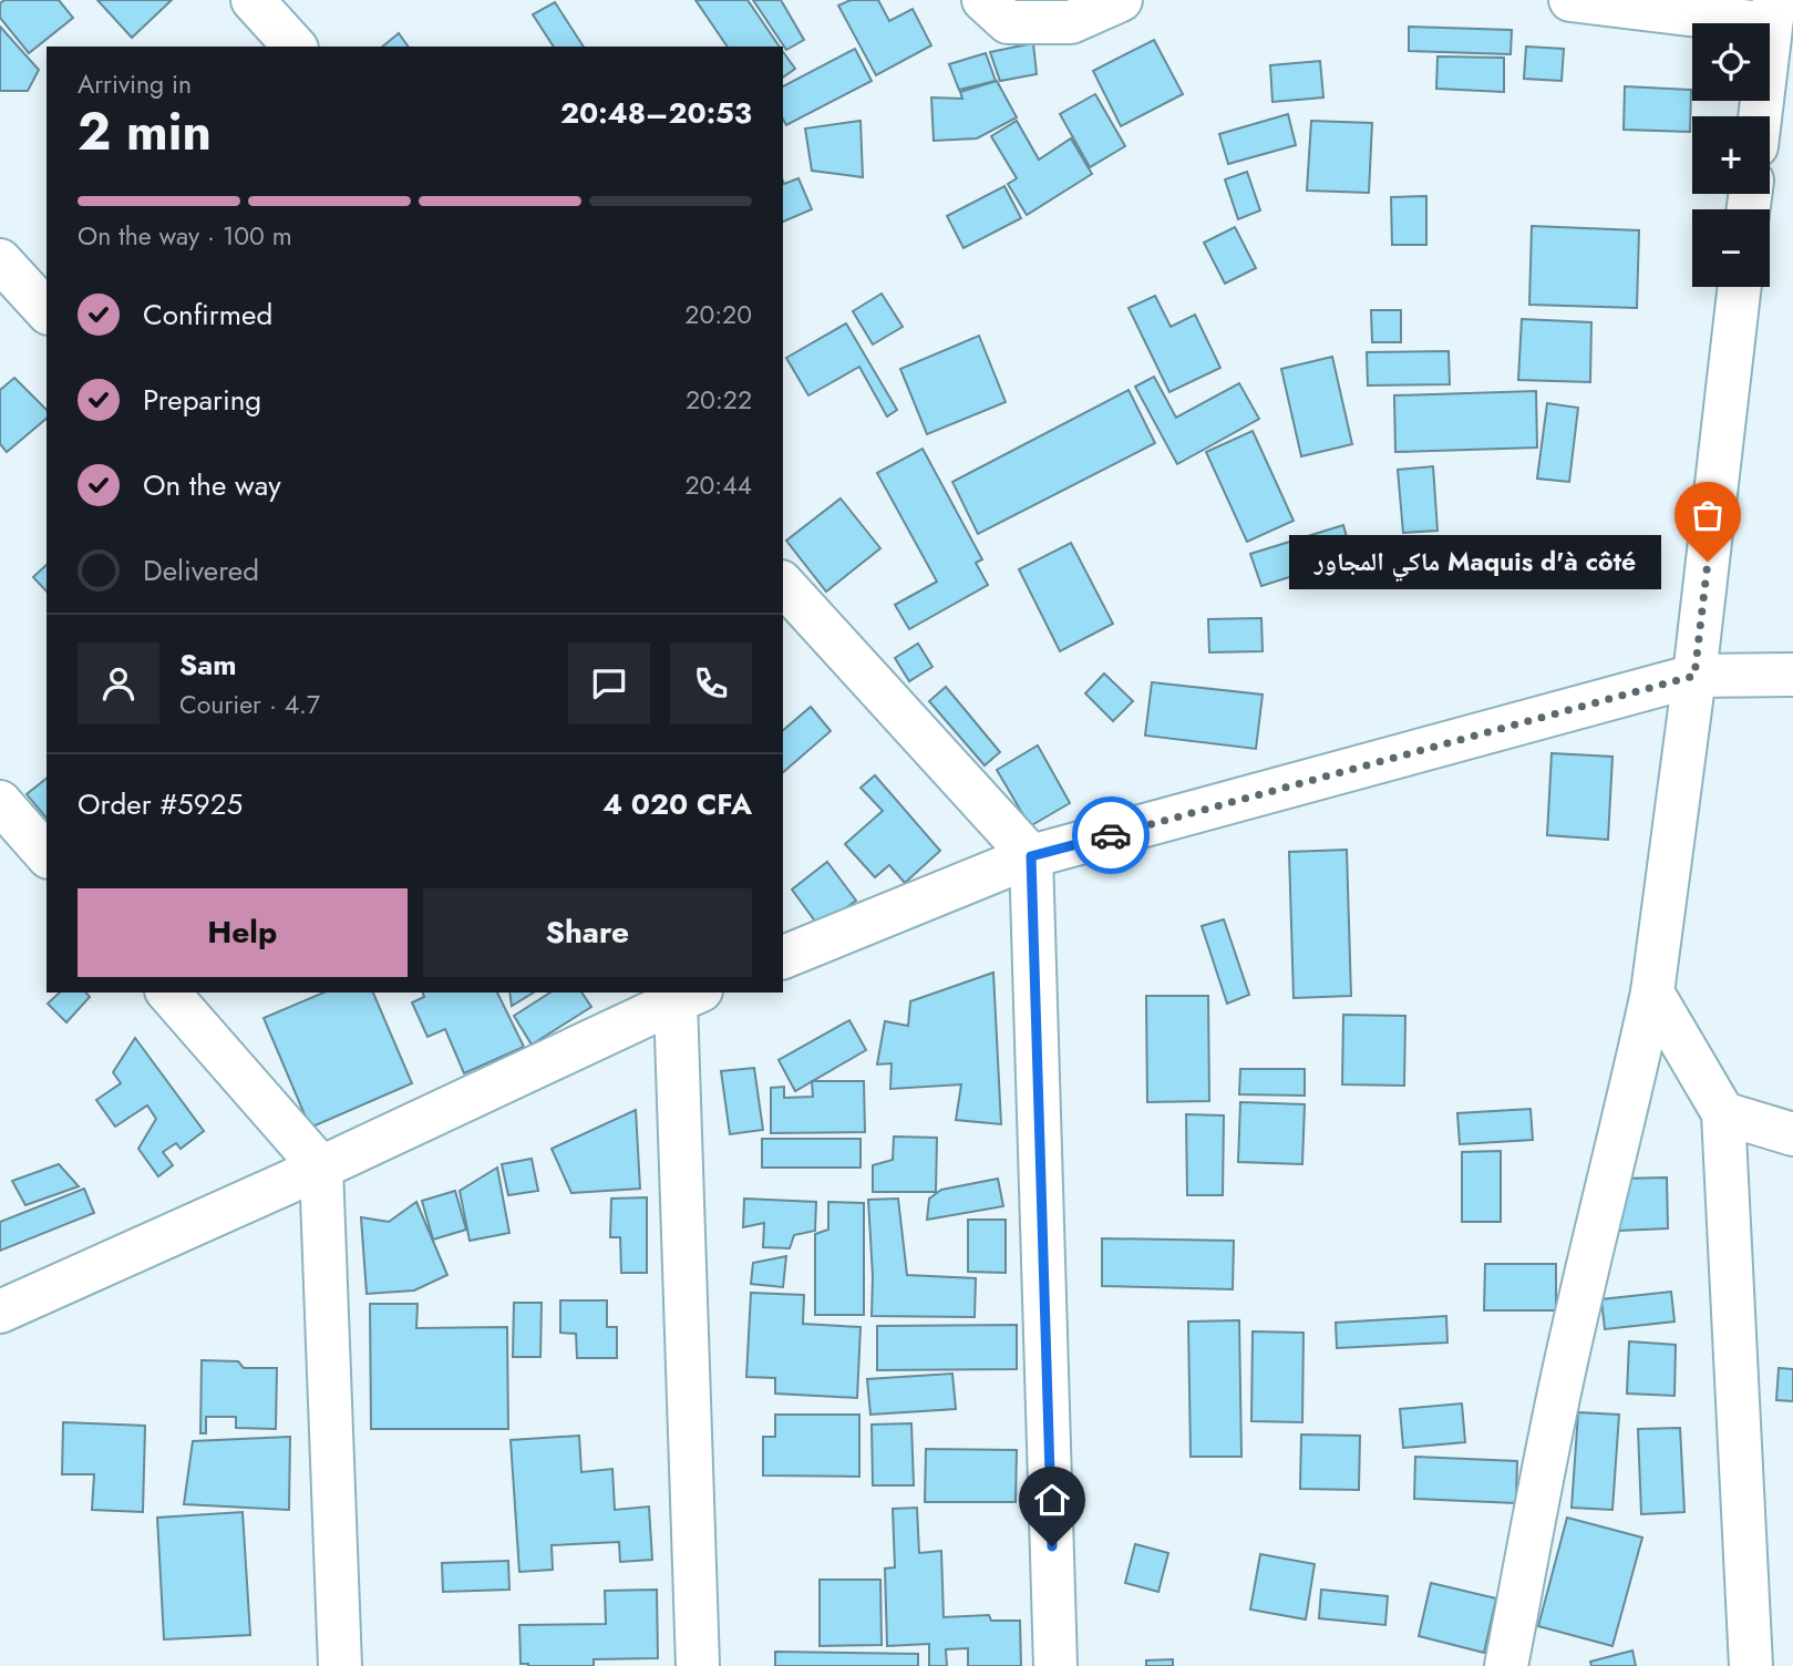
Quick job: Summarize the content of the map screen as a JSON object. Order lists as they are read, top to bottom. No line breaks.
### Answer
{"places":["ماكي المجاور Maquis d'à côté"],"page":{"map_buttons":["+","−"],"heading":["2 min","Arriving in","20:48–20:53"],"panel":["Sam","Courier · 4.7","Order #5925","4 020 CFA"],"bar":"On the way · 100 m","list":[["Confirmed","20:20"],["Preparing","20:22"],["On the way","20:44"],"Delivered"],"bubble":"ماكي المجاور Maquis d'à côté","buttons":["Help","Share"]}}
